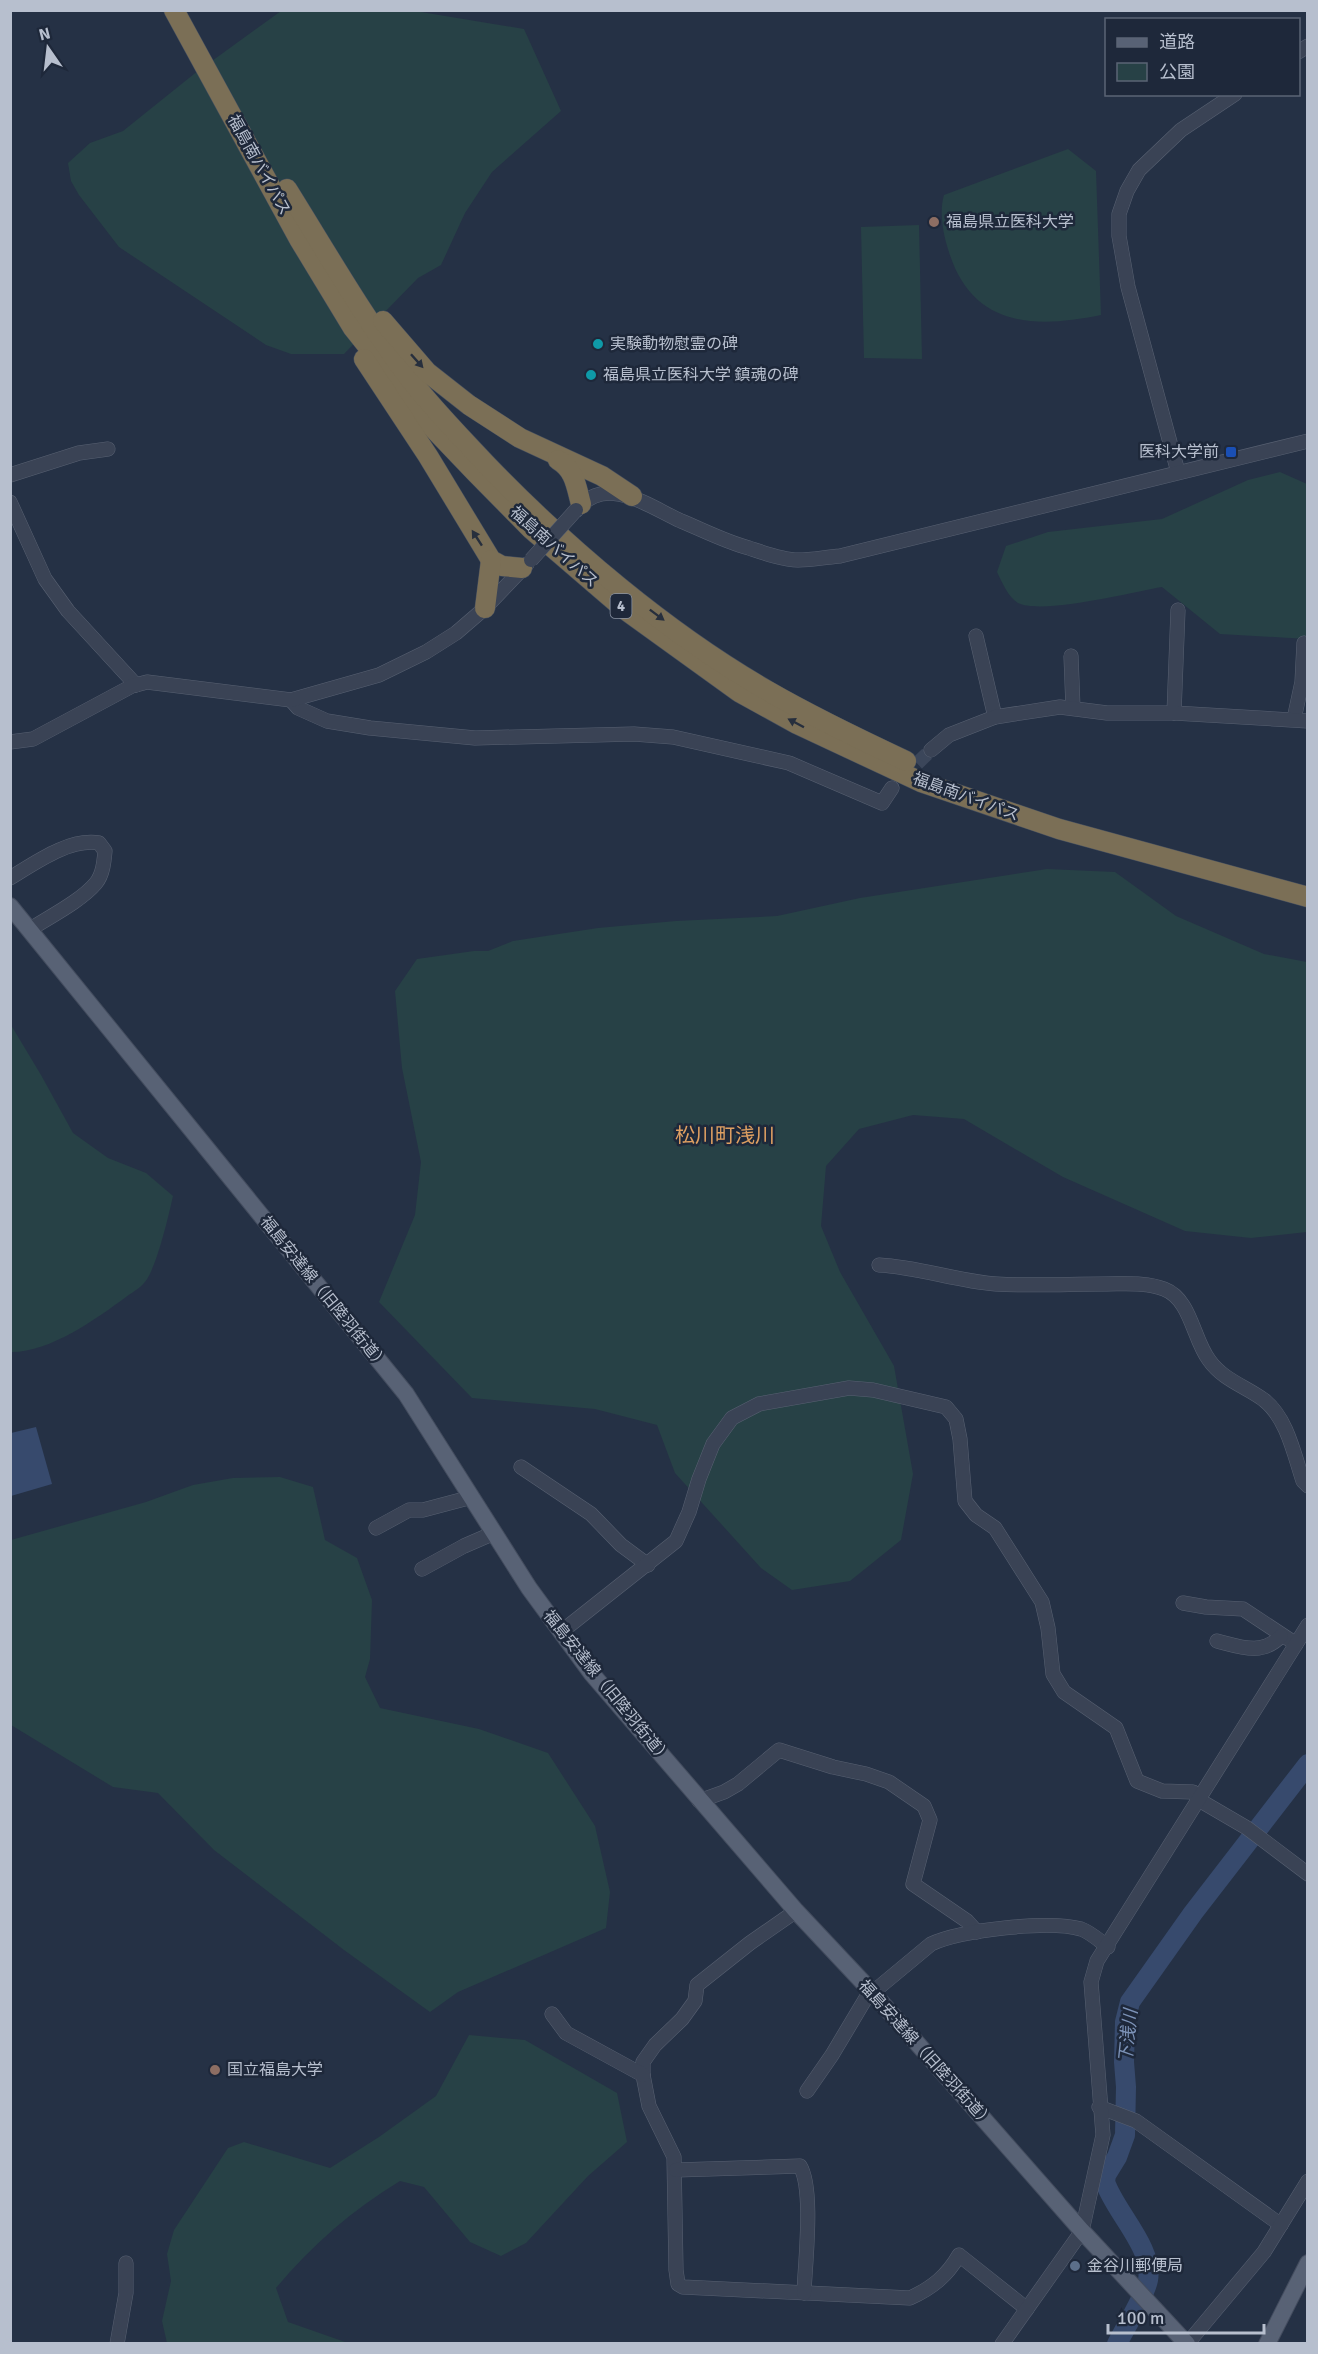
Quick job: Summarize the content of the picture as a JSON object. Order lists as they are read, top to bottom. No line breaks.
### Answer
{"streets":{"highway":["福島南バイパス","4"],"main road":["福島安達線（旧陸羽街道）"]},"districts":["松川町浅川"],"water":["下浅川"],"places":{"other":["福島県立医科大学","実験動物慰霊の碑","福島県立医科大学 鎮魂の碑","国立福島大学","金谷川郵便局"],"transit":["医科大学前"]},"legend":["道路","公園"],"scale_bar":"100 m","north":"top"}
